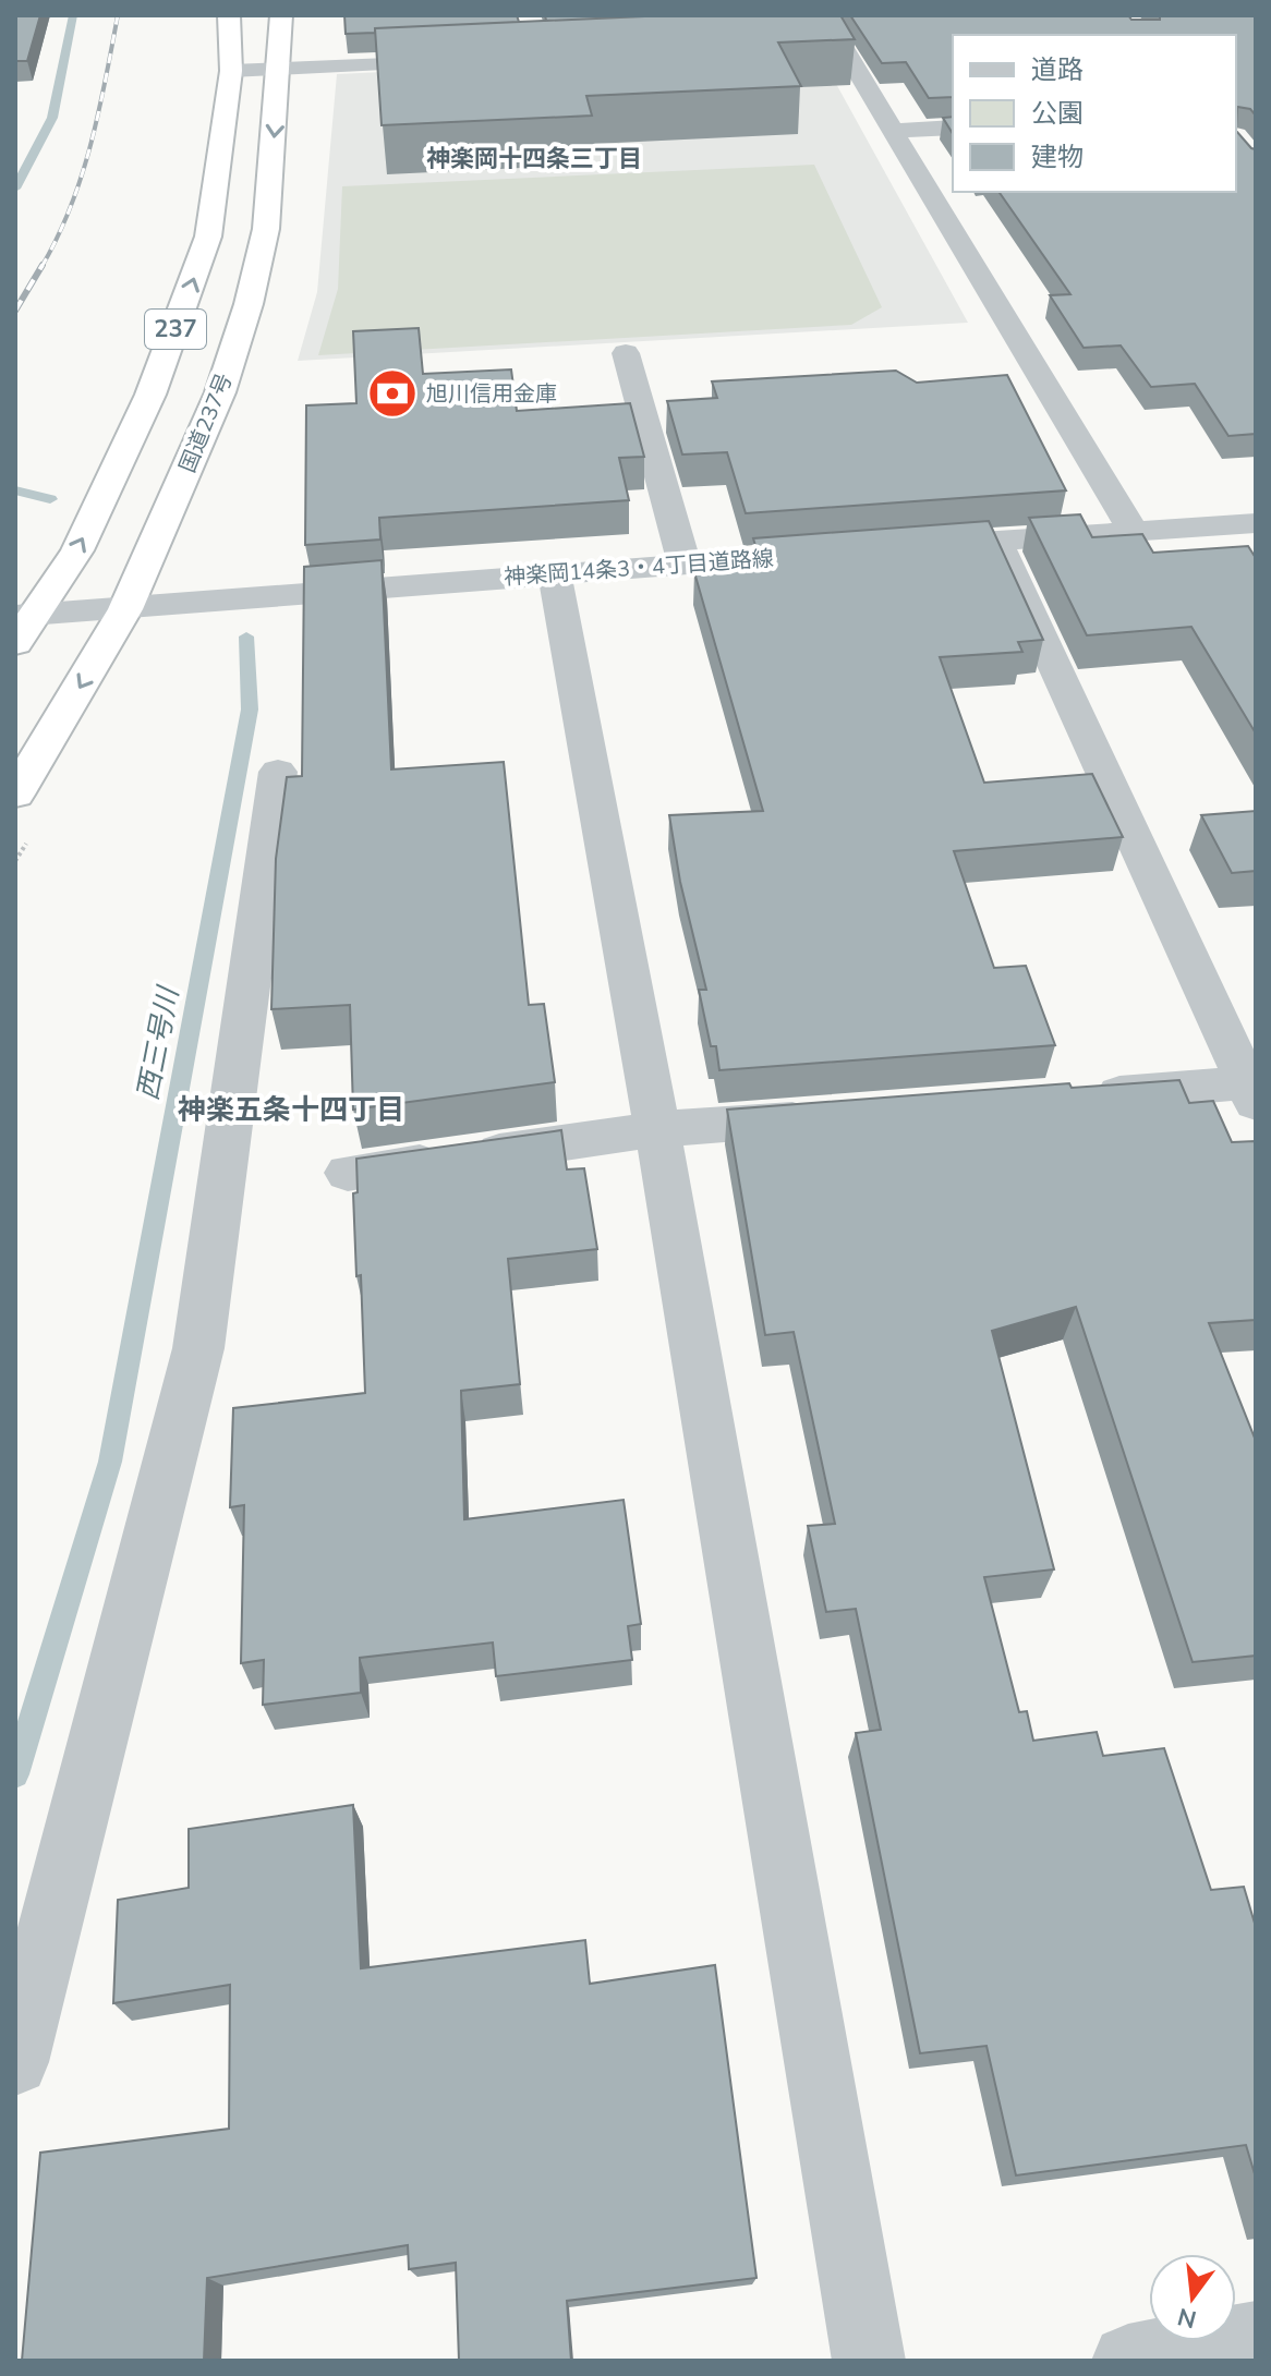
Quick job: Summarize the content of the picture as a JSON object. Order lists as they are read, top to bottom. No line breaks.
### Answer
{"streets":{"highway":["237","国道237号"],"street":["神楽岡14条3・4丁目道路線"]},"crossings":[["237","神楽岡14条3・4丁目道路線"],["国道237号","神楽岡14条3・4丁目道路線"]],"districts":["神楽岡十四条三丁目","神楽五条十四丁目"],"water":["西三号川"],"places":{"bank":["旭川信用金庫"]},"legend":["道路","公園","建物"],"north":"bottom"}
